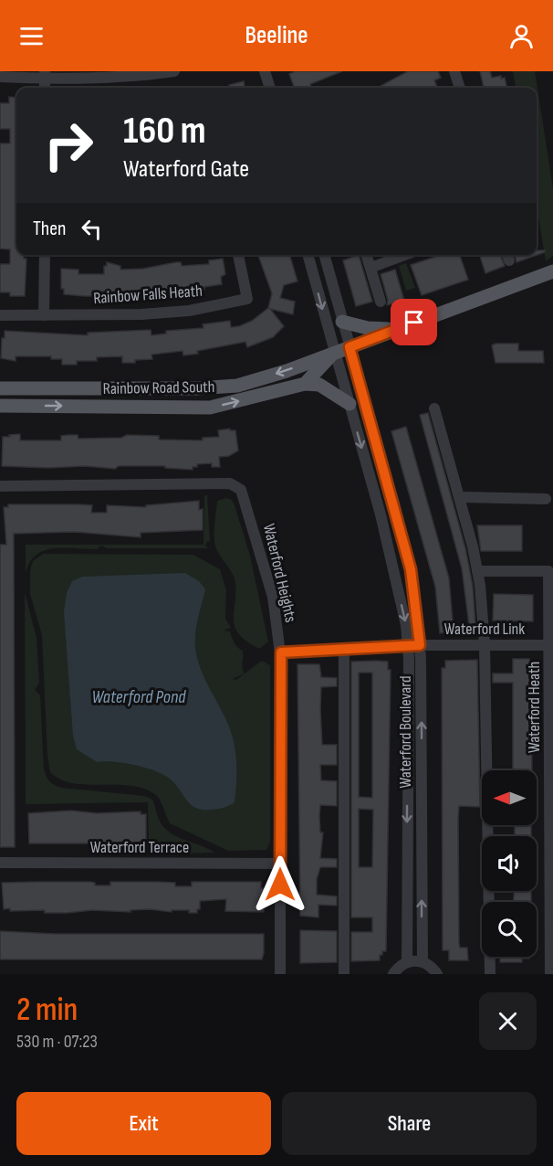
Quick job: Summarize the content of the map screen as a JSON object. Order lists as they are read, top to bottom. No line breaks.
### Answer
{"streets":{"main road":["Rainbow Road South"],"street":["Rainbow Falls Heath","Waterford Heights","Waterford Link","Waterford Heath","Waterford Boulevard","Waterford Terrace"]},"crossings":[["Rainbow Road South","Waterford Boulevard"],["Waterford Heights","Waterford Link"],["Waterford Heights","Waterford Terrace"],["Waterford Link","Waterford Heath"],["Waterford Link","Waterford Boulevard"]],"water":["Waterford Pond"],"north":"left","page":{"header":"Beeline","turn":["160 m","Waterford Gate"],"then":"Then","heading":["2 min","530 m · 07:23"],"buttons":["Exit","Share"]}}
